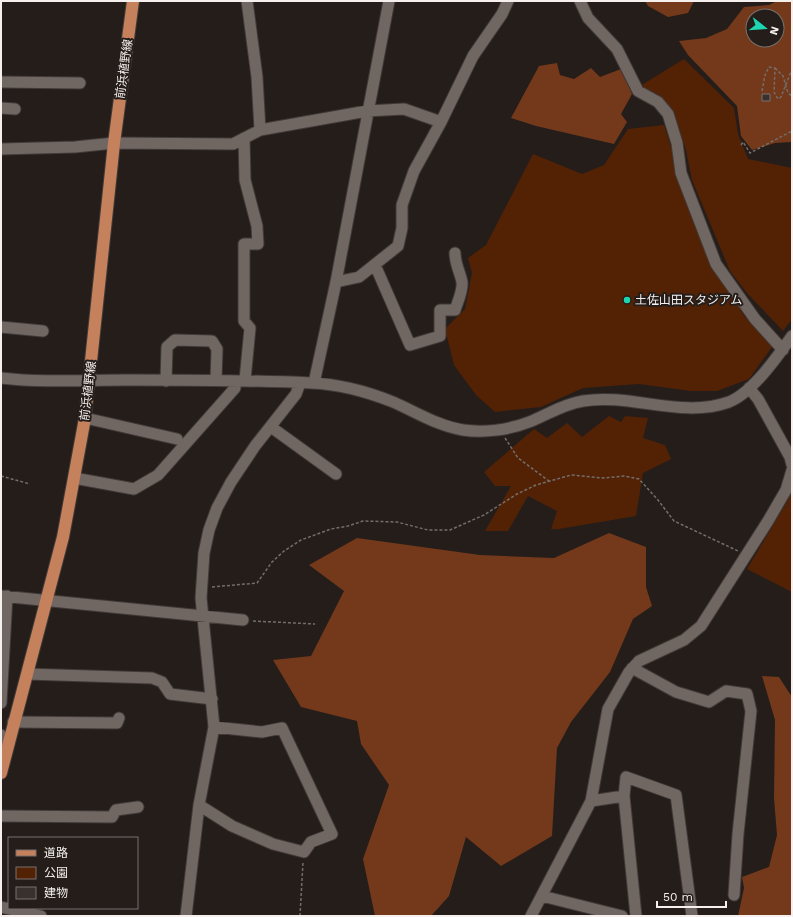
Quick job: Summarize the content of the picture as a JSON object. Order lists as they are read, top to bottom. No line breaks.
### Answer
{"streets":{"main road":["前浜植野線"]},"places":["土佐山田スタジアム"],"legend":["道路","公園","建物"],"scale_bar":"50 m","north":"right"}
